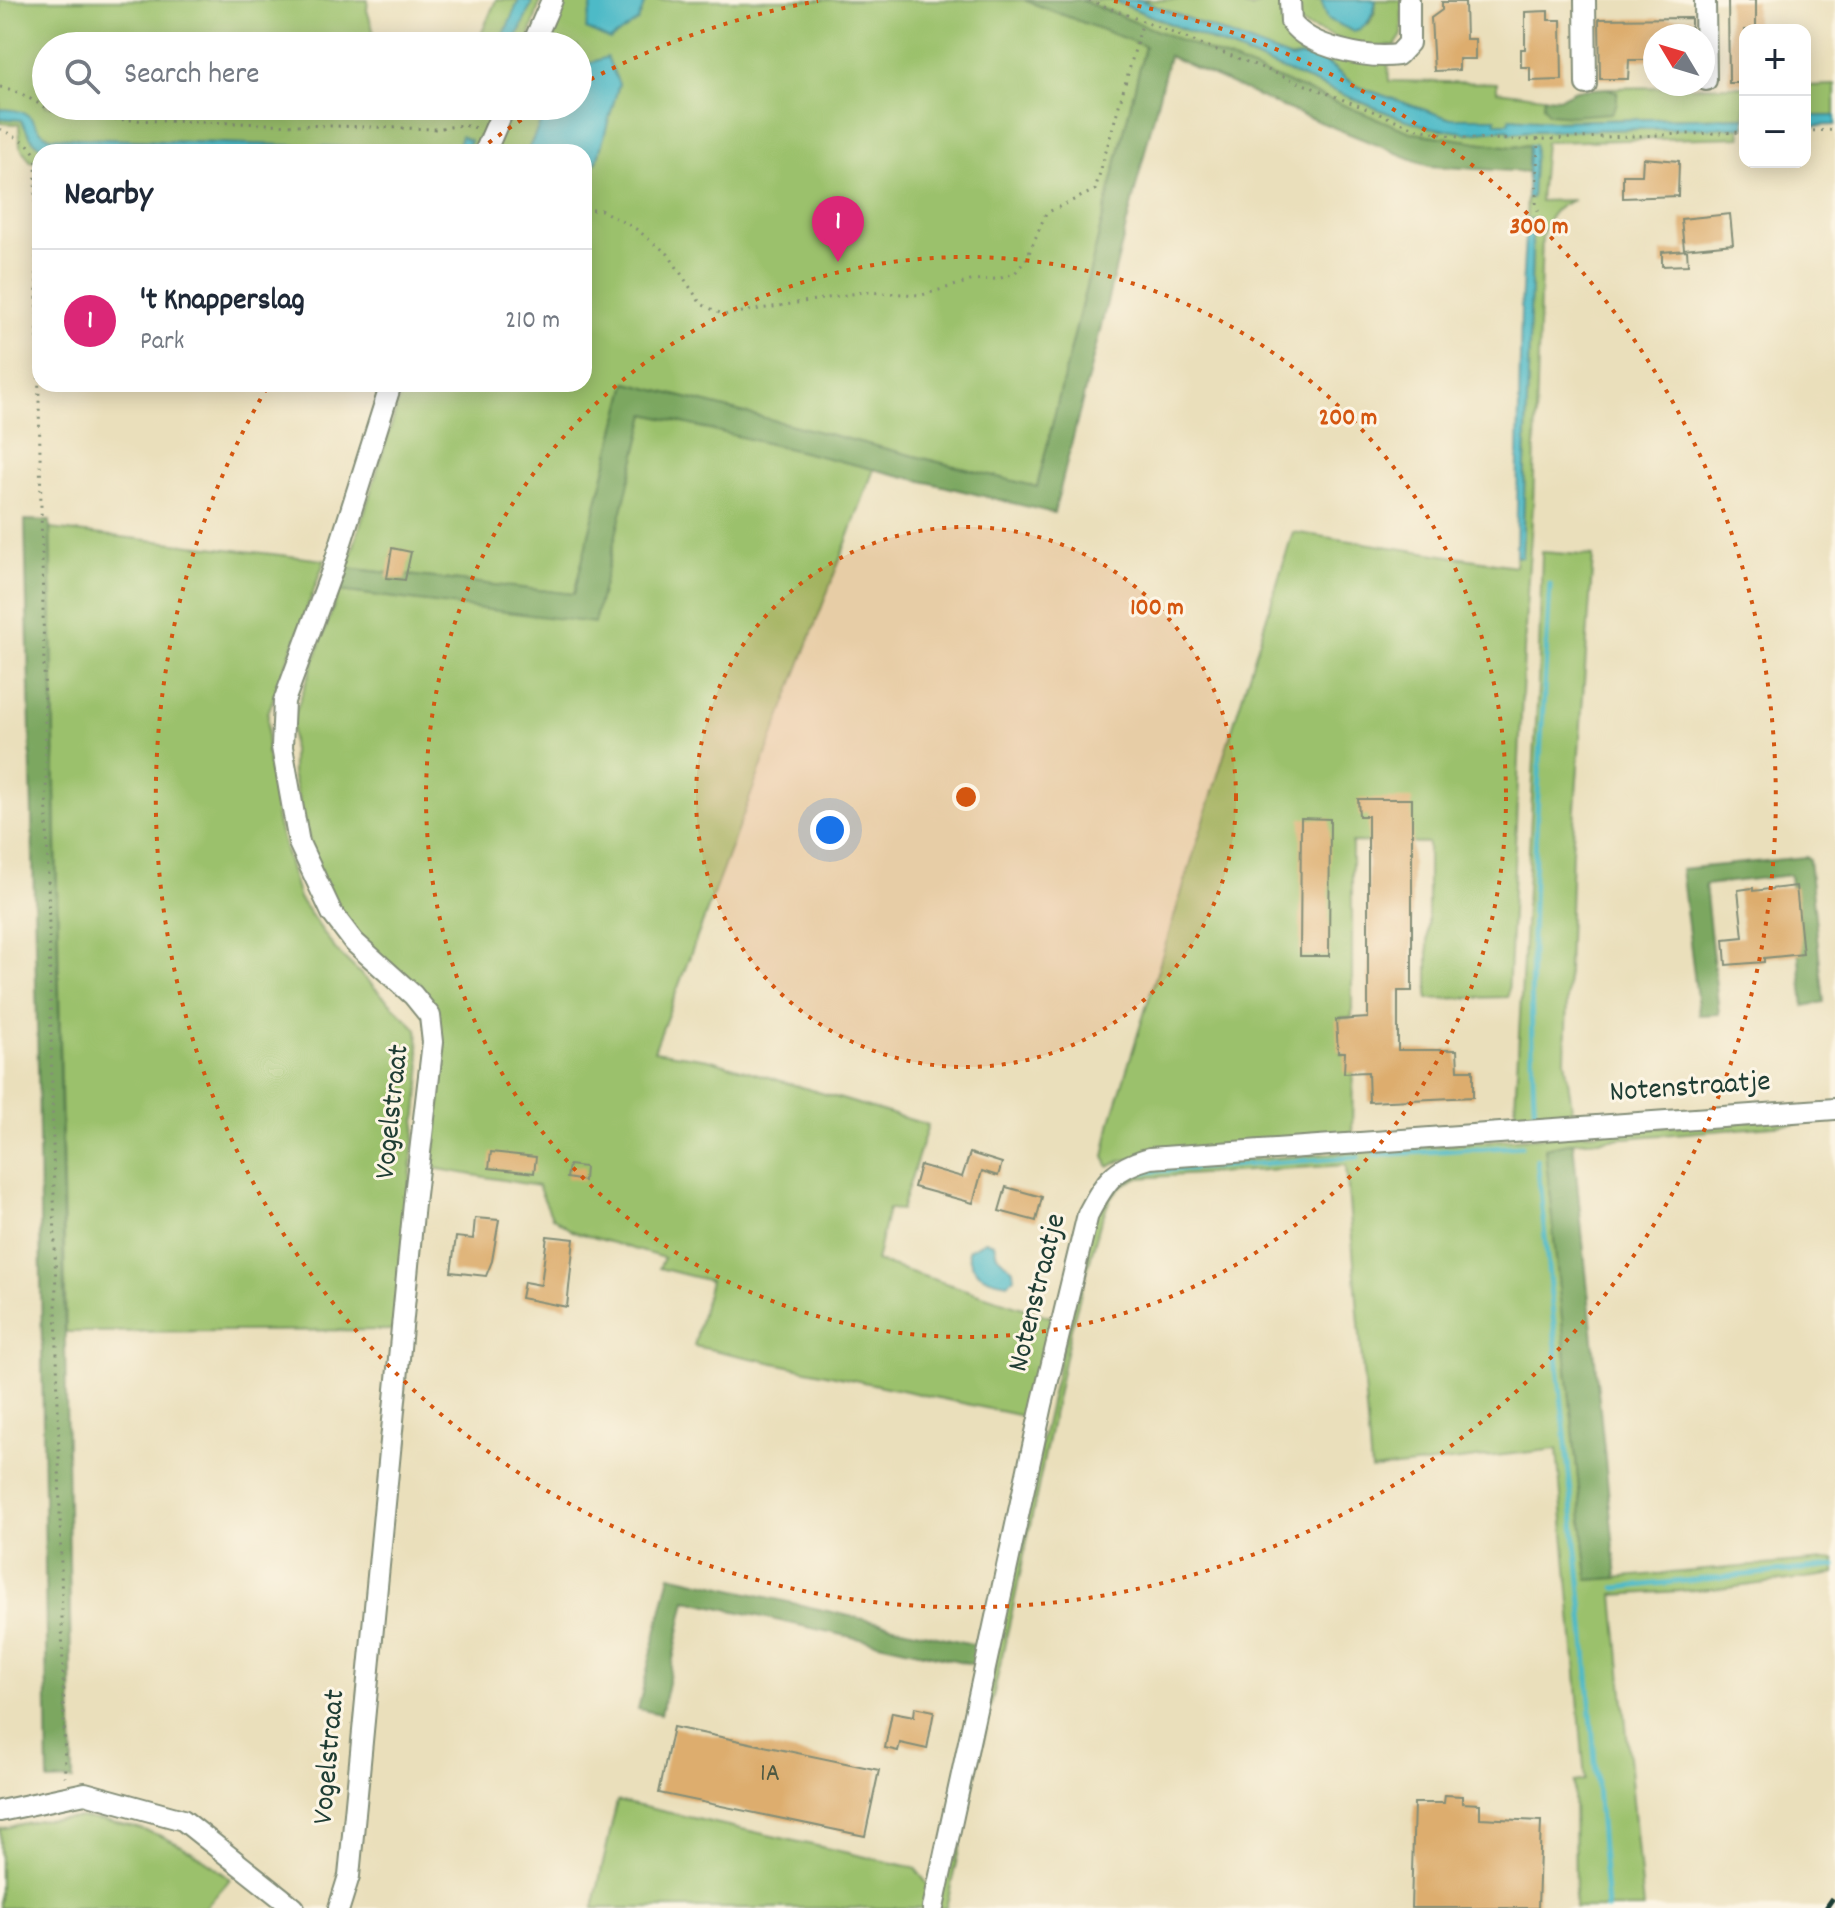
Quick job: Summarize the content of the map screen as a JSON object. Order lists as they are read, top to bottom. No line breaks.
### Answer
{"streets":{"street":["Notenstraatje","Vogelstraat"]},"house_numbers":["1A"],"north":"top left","page":{"map_buttons":["+","−"],"search":"Search here","heading":"Nearby","pins":"1","list":[{"mark":"1","name":"'t Knapperslag","note":"Park","value":"210 m"}]},"rings":["300 m","200 m","100 m"]}
